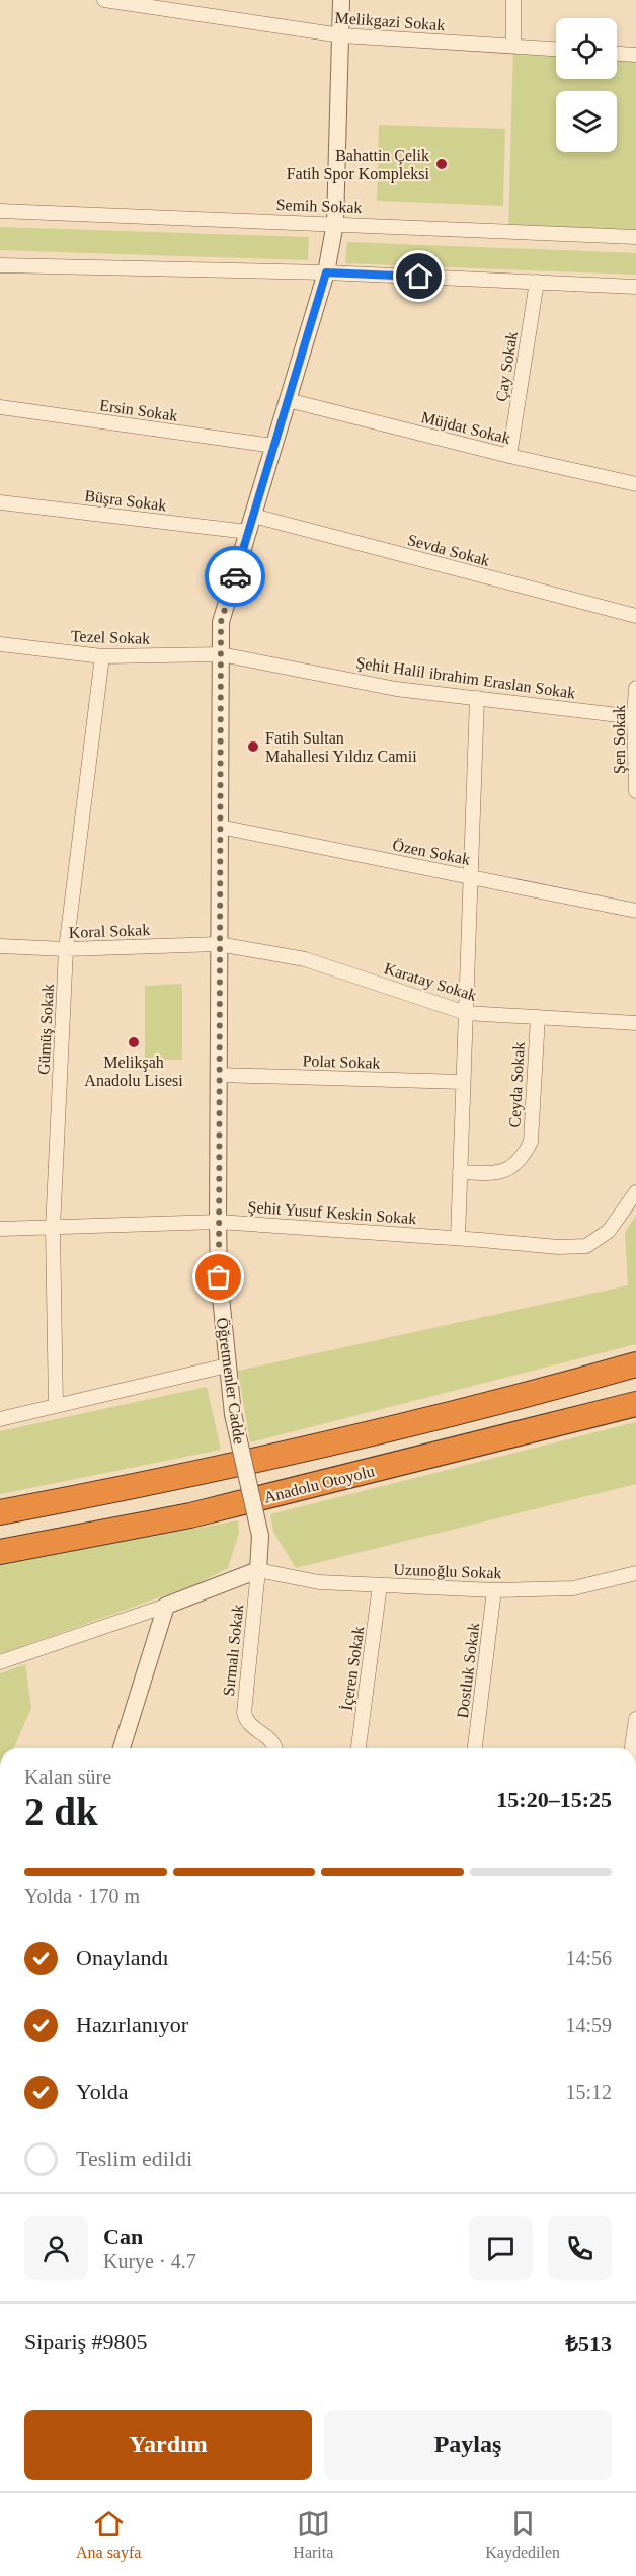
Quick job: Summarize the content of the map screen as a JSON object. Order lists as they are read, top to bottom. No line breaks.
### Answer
{"streets":{"highway":["Anadolu Otoyolu"],"street":["Melikgazi Sokak","Semih Sokak","Çay Sokak","Ersin Sokak","Müjdat Sokak","Büşra Sokak","Sevda Sokak","Tezel Sokak","Şehit Halil ibrahim Eraslan Sokak","Şen Sokak","Özen Sokak","Koral Sokak","Karatay Sokak","Gümüş Sokak","Polat Sokak","Ceyda Sokak","Şehit Yusuf Keskin Sokak","Öğretmenler Cadde","Uzunoğlu Sokak","Sırmalı Sokak","İçeren Sokak","Dostluk Sokak"]},"crossings":[["Melikgazi Sokak","Öğretmenler Cadde"],["Semih Sokak","Öğretmenler Cadde"],["Çay Sokak","Müjdat Sokak"],["Ersin Sokak","Öğretmenler Cadde"],["Müjdat Sokak","Öğretmenler Cadde"],["Büşra Sokak","Sevda Sokak"],["Büşra Sokak","Öğretmenler Cadde"],["Sevda Sokak","Öğretmenler Cadde"],["Tezel Sokak","Şehit Halil ibrahim Eraslan Sokak"],["Tezel Sokak","Gümüş Sokak"],["Tezel Sokak","Öğretmenler Cadde"],["Şehit Halil ibrahim Eraslan Sokak","Şen Sokak"],["Şehit Halil ibrahim Eraslan Sokak","Öğretmenler Cadde"],["Özen Sokak","Öğretmenler Cadde"],["Koral Sokak","Karatay Sokak"],["Koral Sokak","Gümüş Sokak"],["Koral Sokak","Öğretmenler Cadde"],["Karatay Sokak","Ceyda Sokak"],["Karatay Sokak","Öğretmenler Cadde"],["Gümüş Sokak","Şehit Yusuf Keskin Sokak"],["Polat Sokak","Öğretmenler Cadde"],["Şehit Yusuf Keskin Sokak","Öğretmenler Cadde"],["Öğretmenler Cadde","Uzunoğlu Sokak"],["Öğretmenler Cadde","Sırmalı Sokak"],["Uzunoğlu Sokak","Sırmalı Sokak"],["Uzunoğlu Sokak","İçeren Sokak"],["Uzunoğlu Sokak","Dostluk Sokak"]],"places":["Bahattin Çelik Fatih Spor Kompleksi","Fatih Sultan Mahallesi Yıldız Camii","Melikşah Anadolu Lisesi"],"page":{"heading":["2 dk","Kalan süre","15:20–15:25"],"panel":["Can","Kurye · 4.7","Sipariş #9805","₺513"],"bar":"Yolda · 170 m","list":[["Onaylandı","14:56"],["Hazırlanıyor","14:59"],["Yolda","15:12"],"Teslim edildi"],"buttons":["Yardım","Paylaş"],"tabs":["Ana sayfa","Harita","Kaydedilen"]}}
